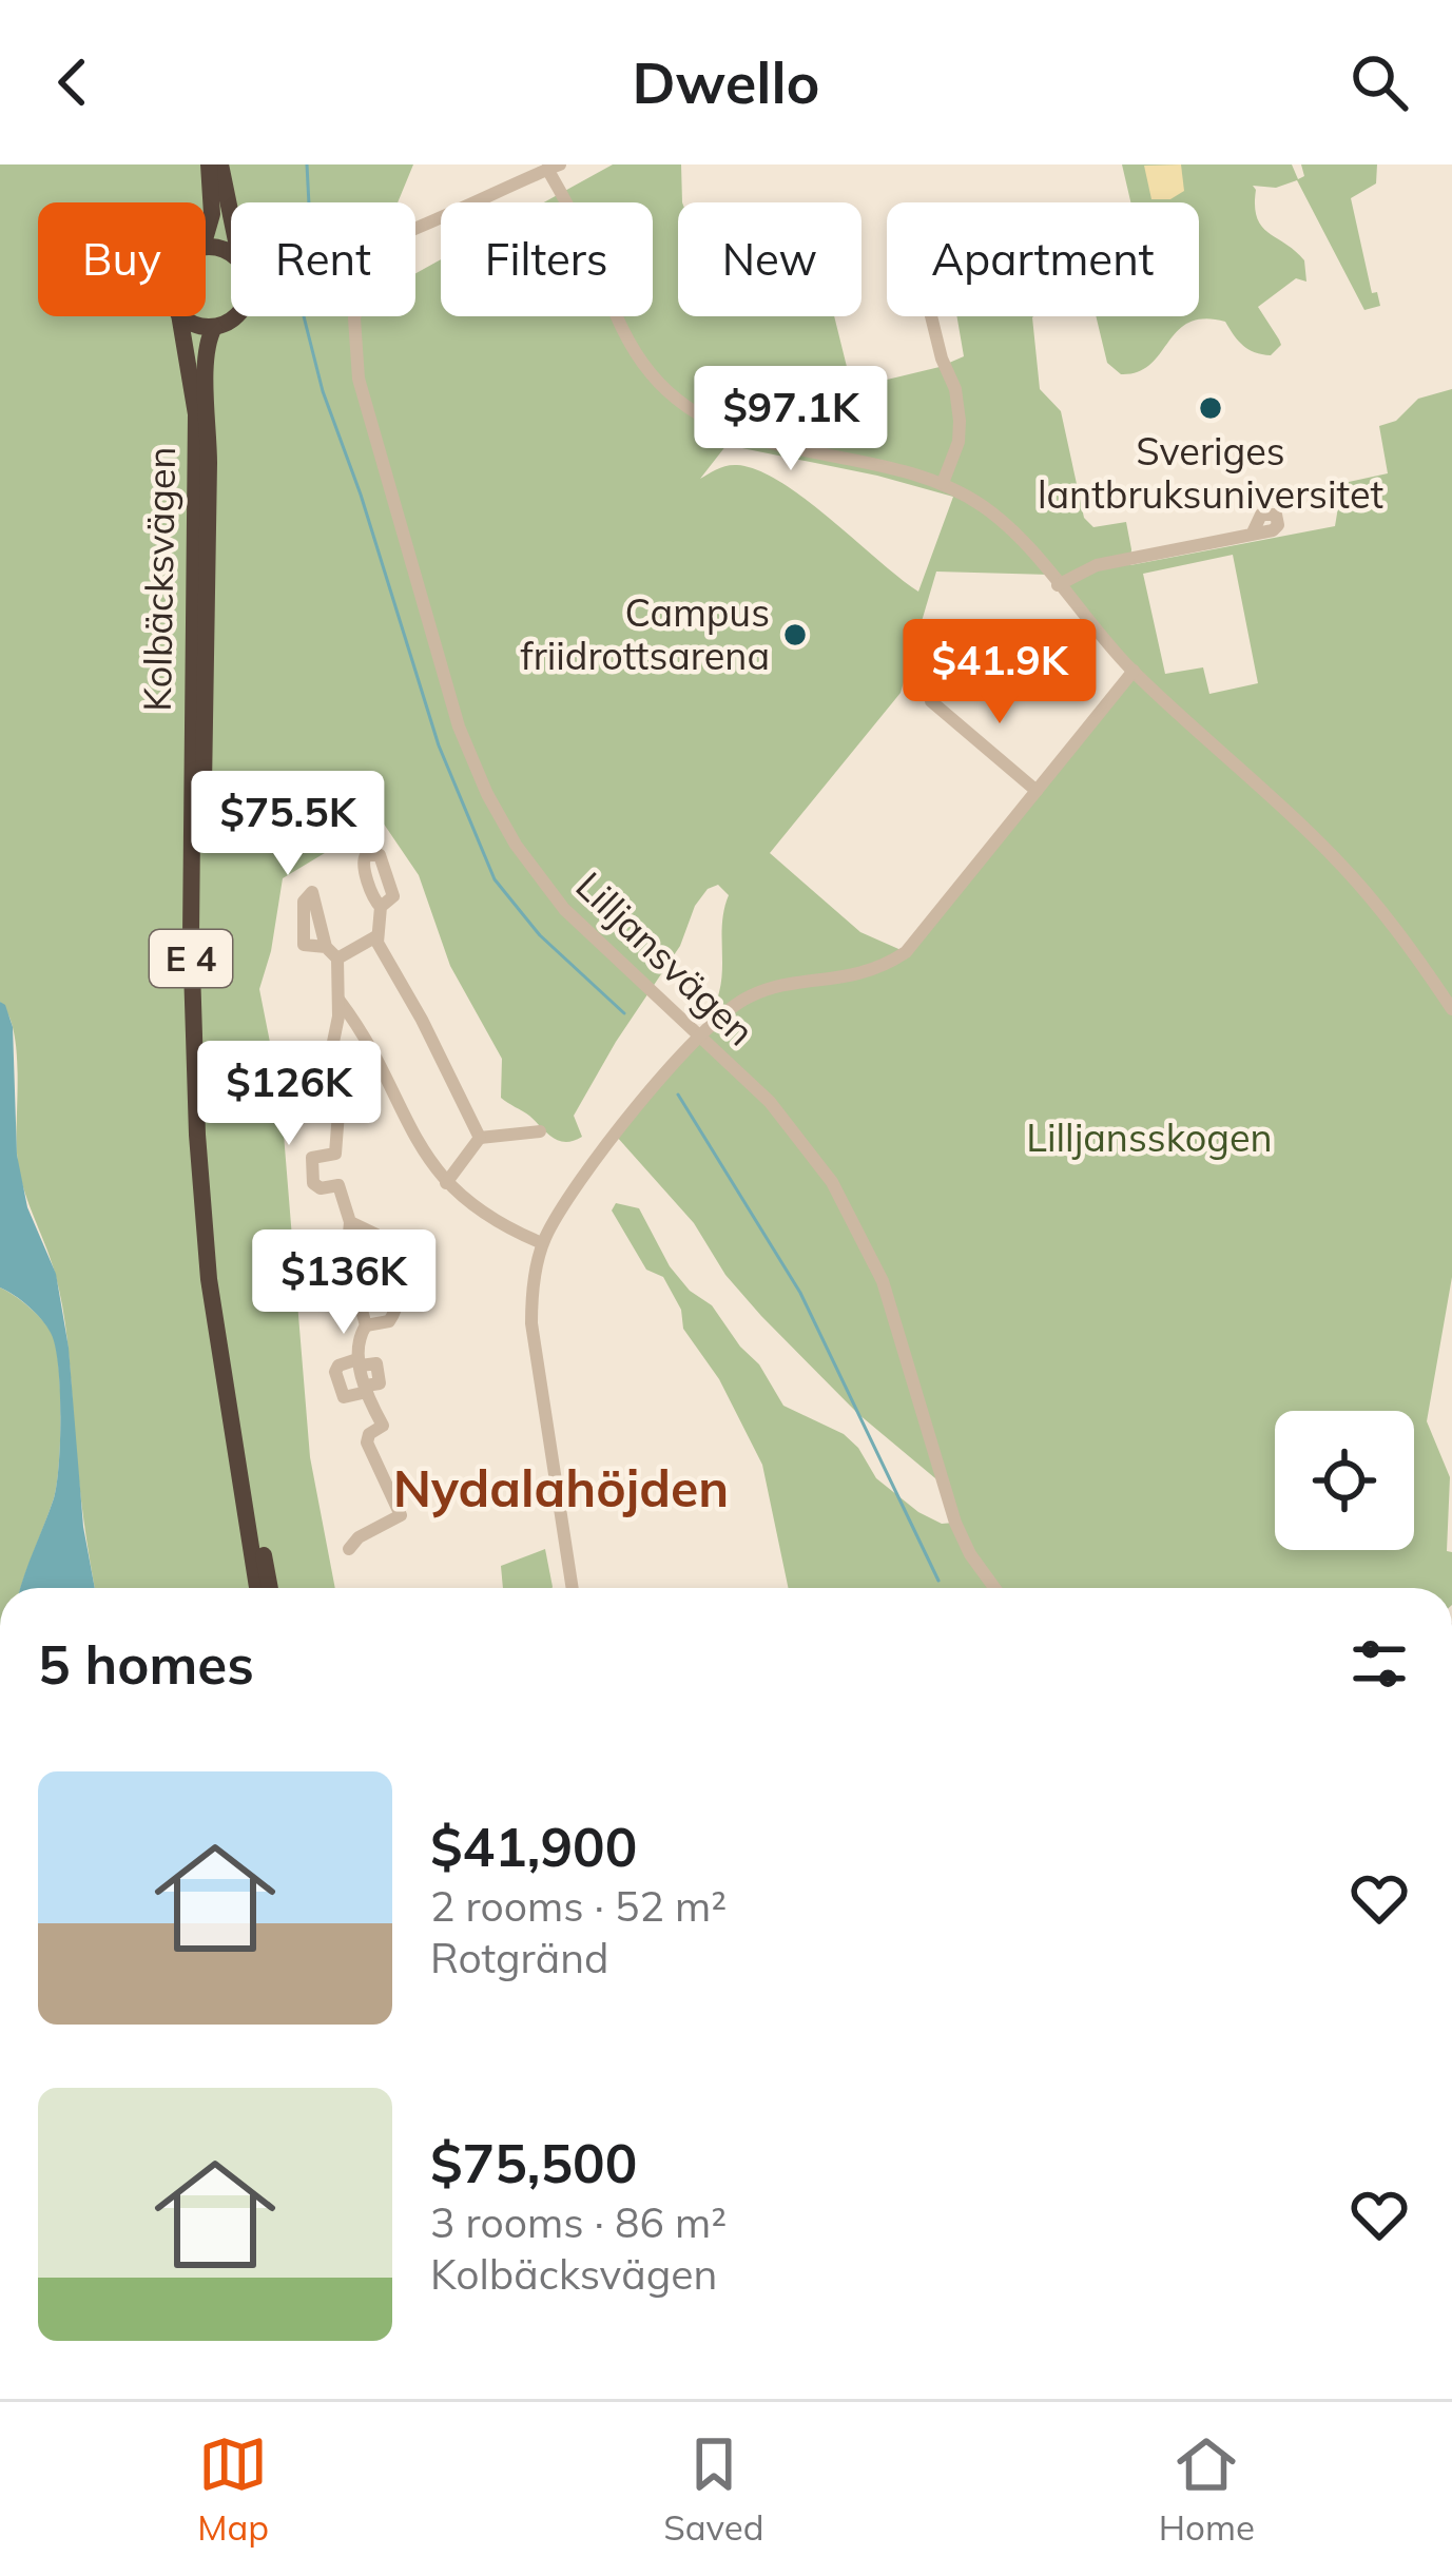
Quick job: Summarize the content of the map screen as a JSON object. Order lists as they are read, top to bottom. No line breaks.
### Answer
{"streets":{"highway":["Kolbäcksvägen","E 4"],"street":["Lilljansvägen"]},"districts":["Nydalahöjden"],"parks":["Lilljansskogen"],"places":["Sveriges lantbruksuniversitet","Campus friidrottsarena"],"page":{"header":"Dwello","chip":["Buy","Rent","Filters","New","Apartment"],"price":["$97.1K","$41.9K","$75.5K","$126K","$136K"],"heading":"5 homes","list":[{"name":"$41,900","note":"2 rooms · 52 m² · Rotgränd"},{"name":"$75,500","note":"3 rooms · 86 m² · Kolbäcksvägen"}],"tabs":["Map","Saved","Home"]}}
